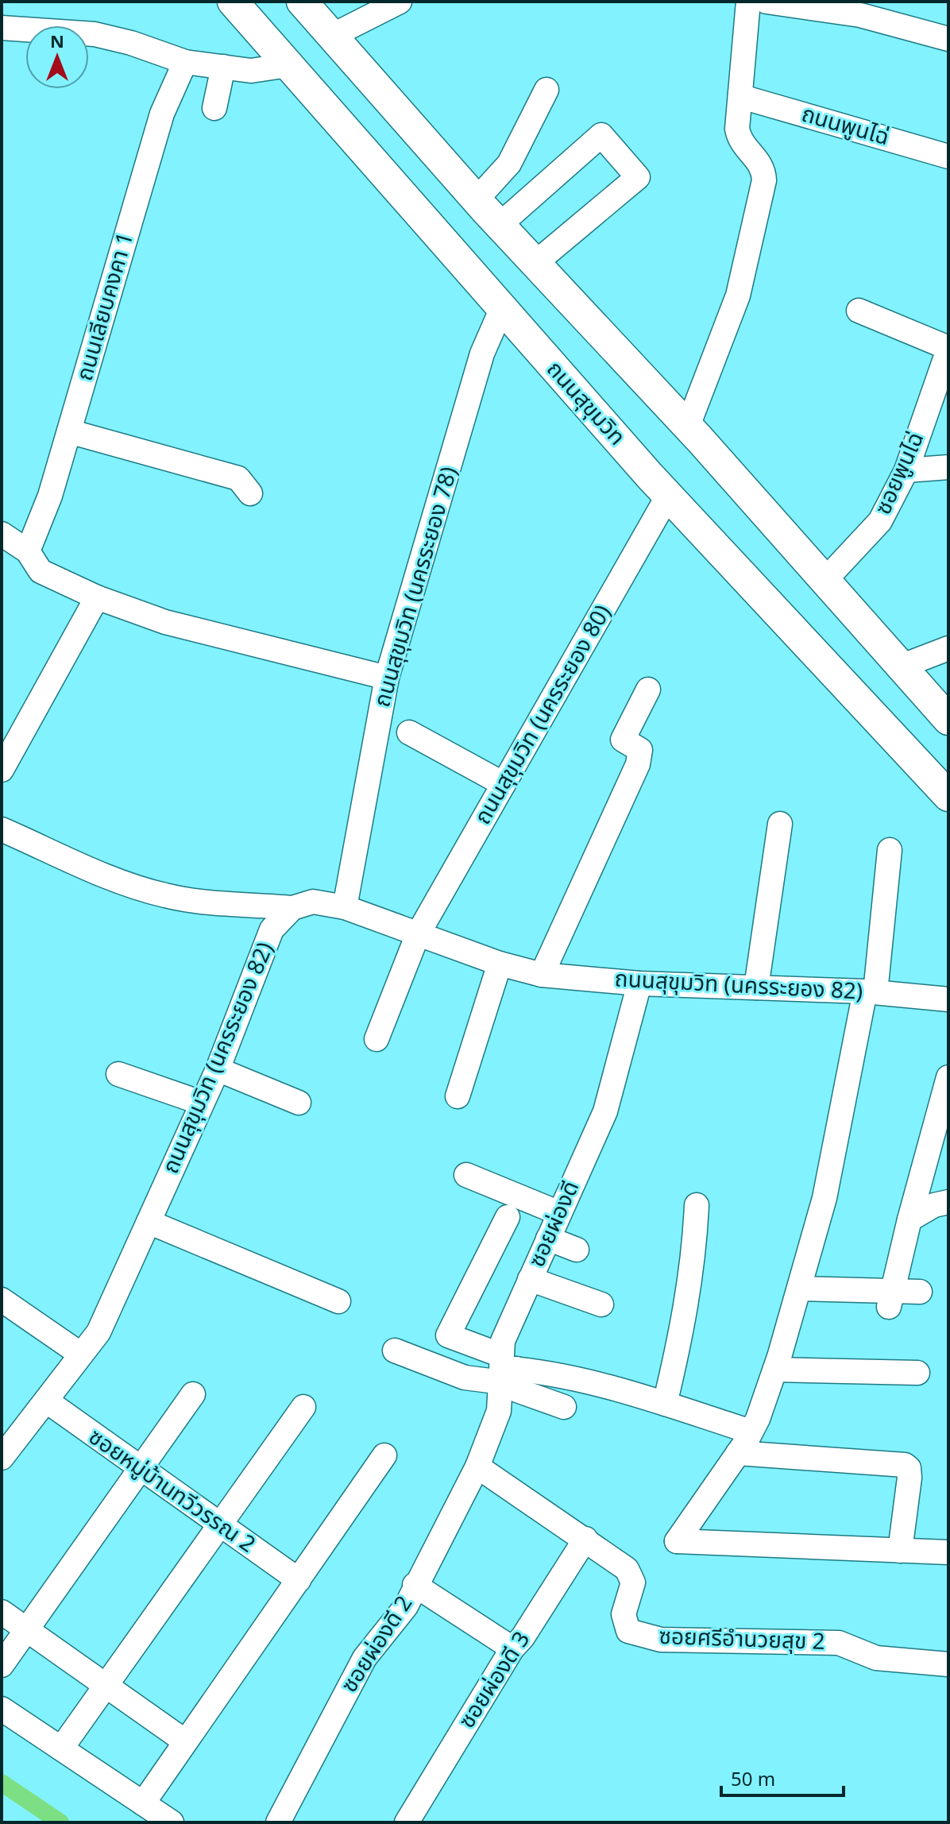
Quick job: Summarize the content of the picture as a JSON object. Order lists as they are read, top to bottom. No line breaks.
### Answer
{"streets":{"main road":["ถนนสุขุมวิท"],"street":["ถนนพูนไฉ่","ถนนเลียบคงคา 1","ซอยพูนไฉ่","ถนนสุขุมวิท (นครระยอง 78)","ถนนสุขุมวิท (นครระยอง 80)","ถนนสุขุมวิท (นครระยอง 82)","ซอยผ่องดี","ซอยหมู่บ้านทวีวรรณ 2","ซอยศรีอำนวยสุข 2","ซอยผ่องดี 2","ซอยผ่องดี 3"]},"crossings":[["ถนนสุขุมวิท","ถนนสุขุมวิท (นครระยอง 78)"],["ถนนสุขุมวิท","ถนนสุขุมวิท (นครระยอง 80)"],["ถนนสุขุมวิท (นครระยอง 78)","ถนนสุขุมวิท (นครระยอง 82)"],["ถนนสุขุมวิท (นครระยอง 80)","ถนนสุขุมวิท (นครระยอง 82)"],["ถนนสุขุมวิท (นครระยอง 82)","ซอยผ่องดี"],["ถนนสุขุมวิท (นครระยอง 82)","ซอยหมู่บ้านทวีวรรณ 2"],["ซอยผ่องดี","ซอยศรีอำนวยสุข 2"],["ซอยผ่องดี","ซอยผ่องดี 2"],["ซอยศรีอำนวยสุข 2","ซอยผ่องดี 2"],["ซอยศรีอำนวยสุข 2","ซอยผ่องดี 3"]],"scale_bar":"50 m","north":"top"}
